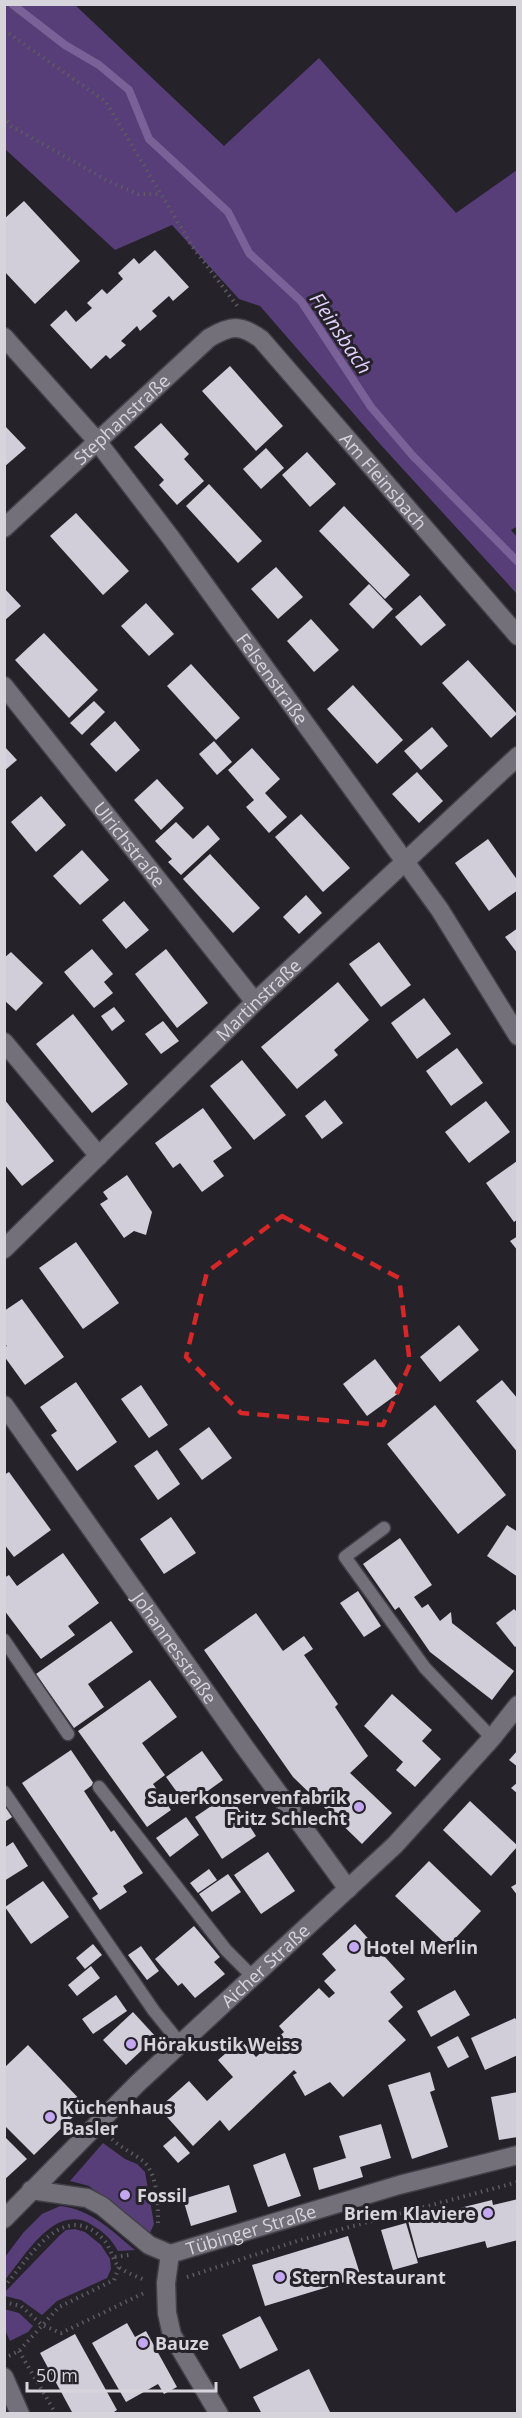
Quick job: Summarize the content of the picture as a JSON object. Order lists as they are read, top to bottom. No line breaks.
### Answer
{"streets":{"street":["Stephanstraße","Am Fleinsbach","Felsenstraße","Ulrichstraße","Martinstraße","Johannesstraße","Aicher Straße","Tübinger Straße"]},"crossings":[["Stephanstraße","Am Fleinsbach"],["Stephanstraße","Felsenstraße"],["Felsenstraße","Martinstraße"],["Ulrichstraße","Martinstraße"],["Johannesstraße","Aicher Straße"],["Aicher Straße","Tübinger Straße"]],"water":["Fleinsbach"],"places":["Sauerkonservenfabrik Fritz Schlecht","Hotel Merlin","Hörakustik Weiss","Küchenhaus Basler","Fossil","Briem Klaviere","Stern Restaurant","Bauze"],"scale_bar":"50 m"}
